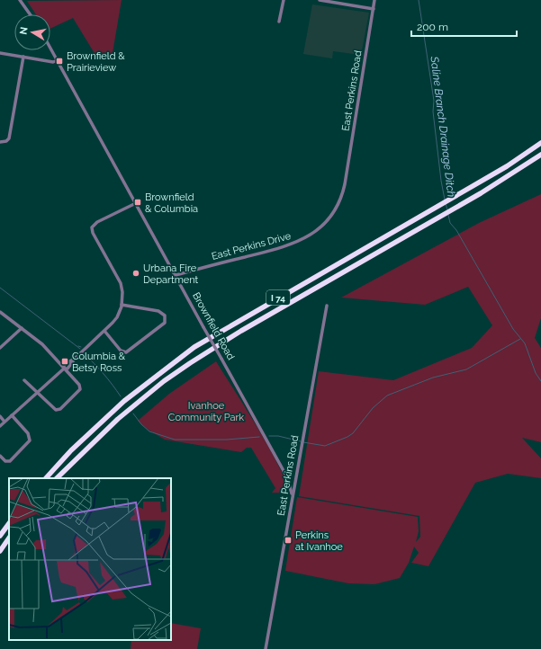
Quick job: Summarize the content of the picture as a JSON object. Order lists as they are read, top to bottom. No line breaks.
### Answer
{"streets":{"highway":["I 74"],"street":["East Perkins Road","East Perkins Drive","Brownfield Road"]},"crossings":[["East Perkins Road","East Perkins Drive"],["East Perkins Road","Brownfield Road"],["East Perkins Drive","Brownfield Road"]],"water":["Saline Branch Drainage Ditch"],"parks":["Ivanhoe Community Park"],"places":{"transit":["Brownfield & Prairieview","Brownfield & Columbia","Columbia & Betsy Ross","Perkins at Ivanhoe"],"other":["Urbana Fire Department"]},"scale_bar":"200 m","north":"left"}
